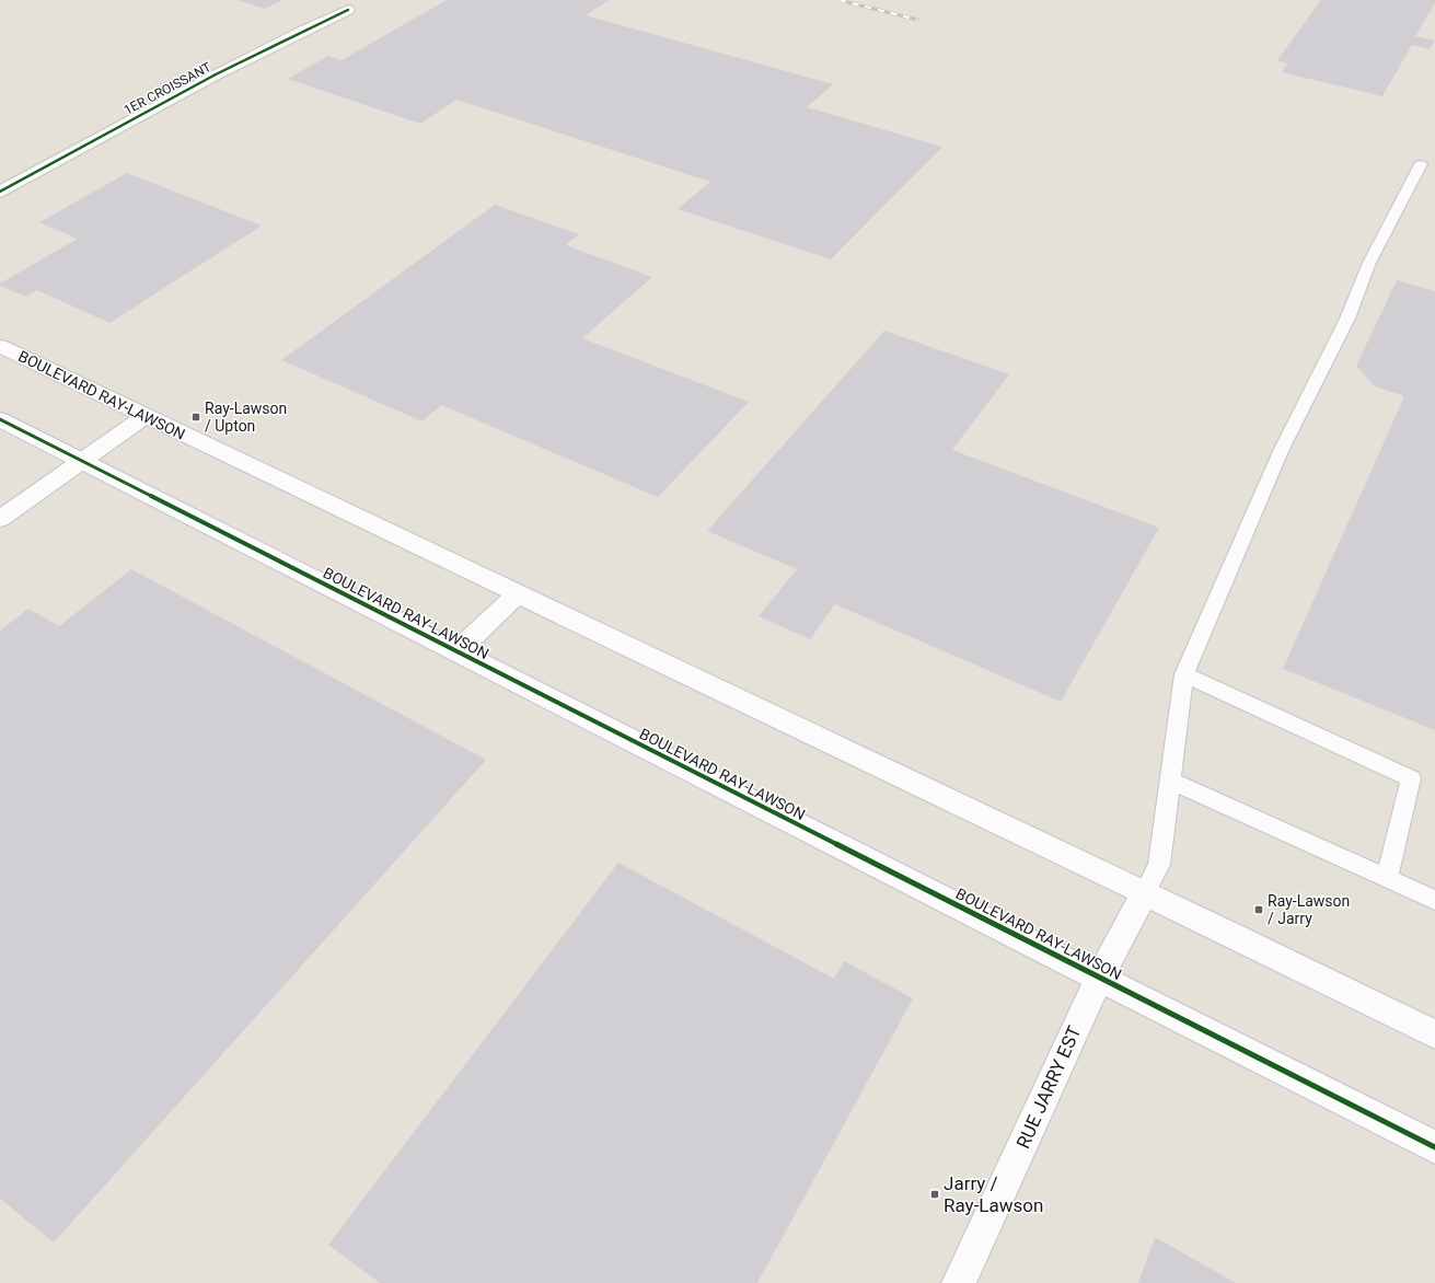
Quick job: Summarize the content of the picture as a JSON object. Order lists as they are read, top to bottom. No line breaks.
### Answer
{"streets":{"street":["1ER CROISSANT","BOULEVARD RAY-LAWSON","RUE JARRY EST"]},"crossings":[["BOULEVARD RAY-LAWSON","RUE JARRY EST"]],"places":{"transit":["Ray-Lawson / Upton","Ray-Lawson / Jarry","Jarry / Ray-Lawson"]}}
